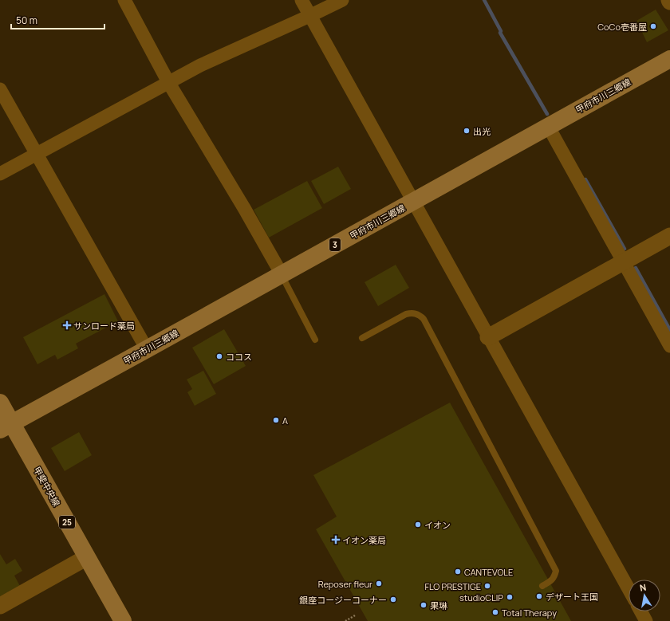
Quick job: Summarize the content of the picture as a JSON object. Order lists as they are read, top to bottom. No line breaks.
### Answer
{"streets":{"main road":["甲府市川三郷線","3","甲斐中央線","25"]},"crossings":[["甲府市川三郷線","甲斐中央線"]],"places":{"other":["CoCo壱番屋","出光","ココス","A","イオン","CANTEVOLE","Reposer fleur","FLO PRESTIGE","デザート王国","studioCLIP","銀座コージーコーナー","果琳","Total Therapy"],"health":["サンロード薬局","イオン薬局"]},"scale_bar":"50 m","north":"top"}
